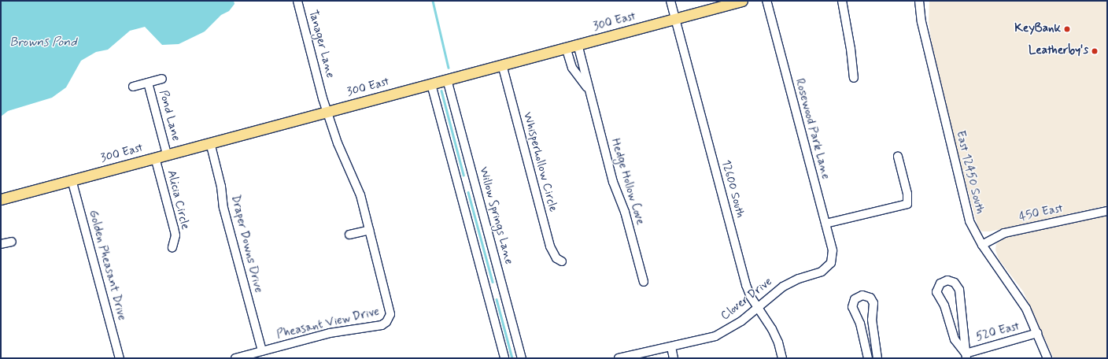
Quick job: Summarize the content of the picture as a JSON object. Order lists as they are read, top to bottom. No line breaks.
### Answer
{"streets":{"main road":["300 East"],"street":["Tanager Lane","Pond Lane","Rosewood Park Lane","Whisperhollow Circle","East 12450 South","Hedge Hollow Cove","12600 South","Alicia Circle","450 East","Willow Springs Lane","Draper Downs Drive","Golden Pheasant Drive","Clover Drive","Pheasant View Drive","520 East"]},"crossings":[["300 East","Tanager Lane"],["300 East","Pond Lane"],["300 East","Whisperhollow Circle"],["300 East","Hedge Hollow Cove"],["300 East","12600 South"],["300 East","Alicia Circle"],["300 East","Willow Springs Lane"],["300 East","Draper Downs Drive"],["300 East","Golden Pheasant Drive"],["300 East","Pheasant View Drive"],["Tanager Lane","Pheasant View Drive"],["Rosewood Park Lane","Clover Drive"],["East 12450 South","450 East"],["East 12450 South","520 East"],["12600 South","Clover Drive"],["Draper Downs Drive","Pheasant View Drive"]],"water":["Browns Pond"],"places":["KeyBank","Leatherby's"]}
